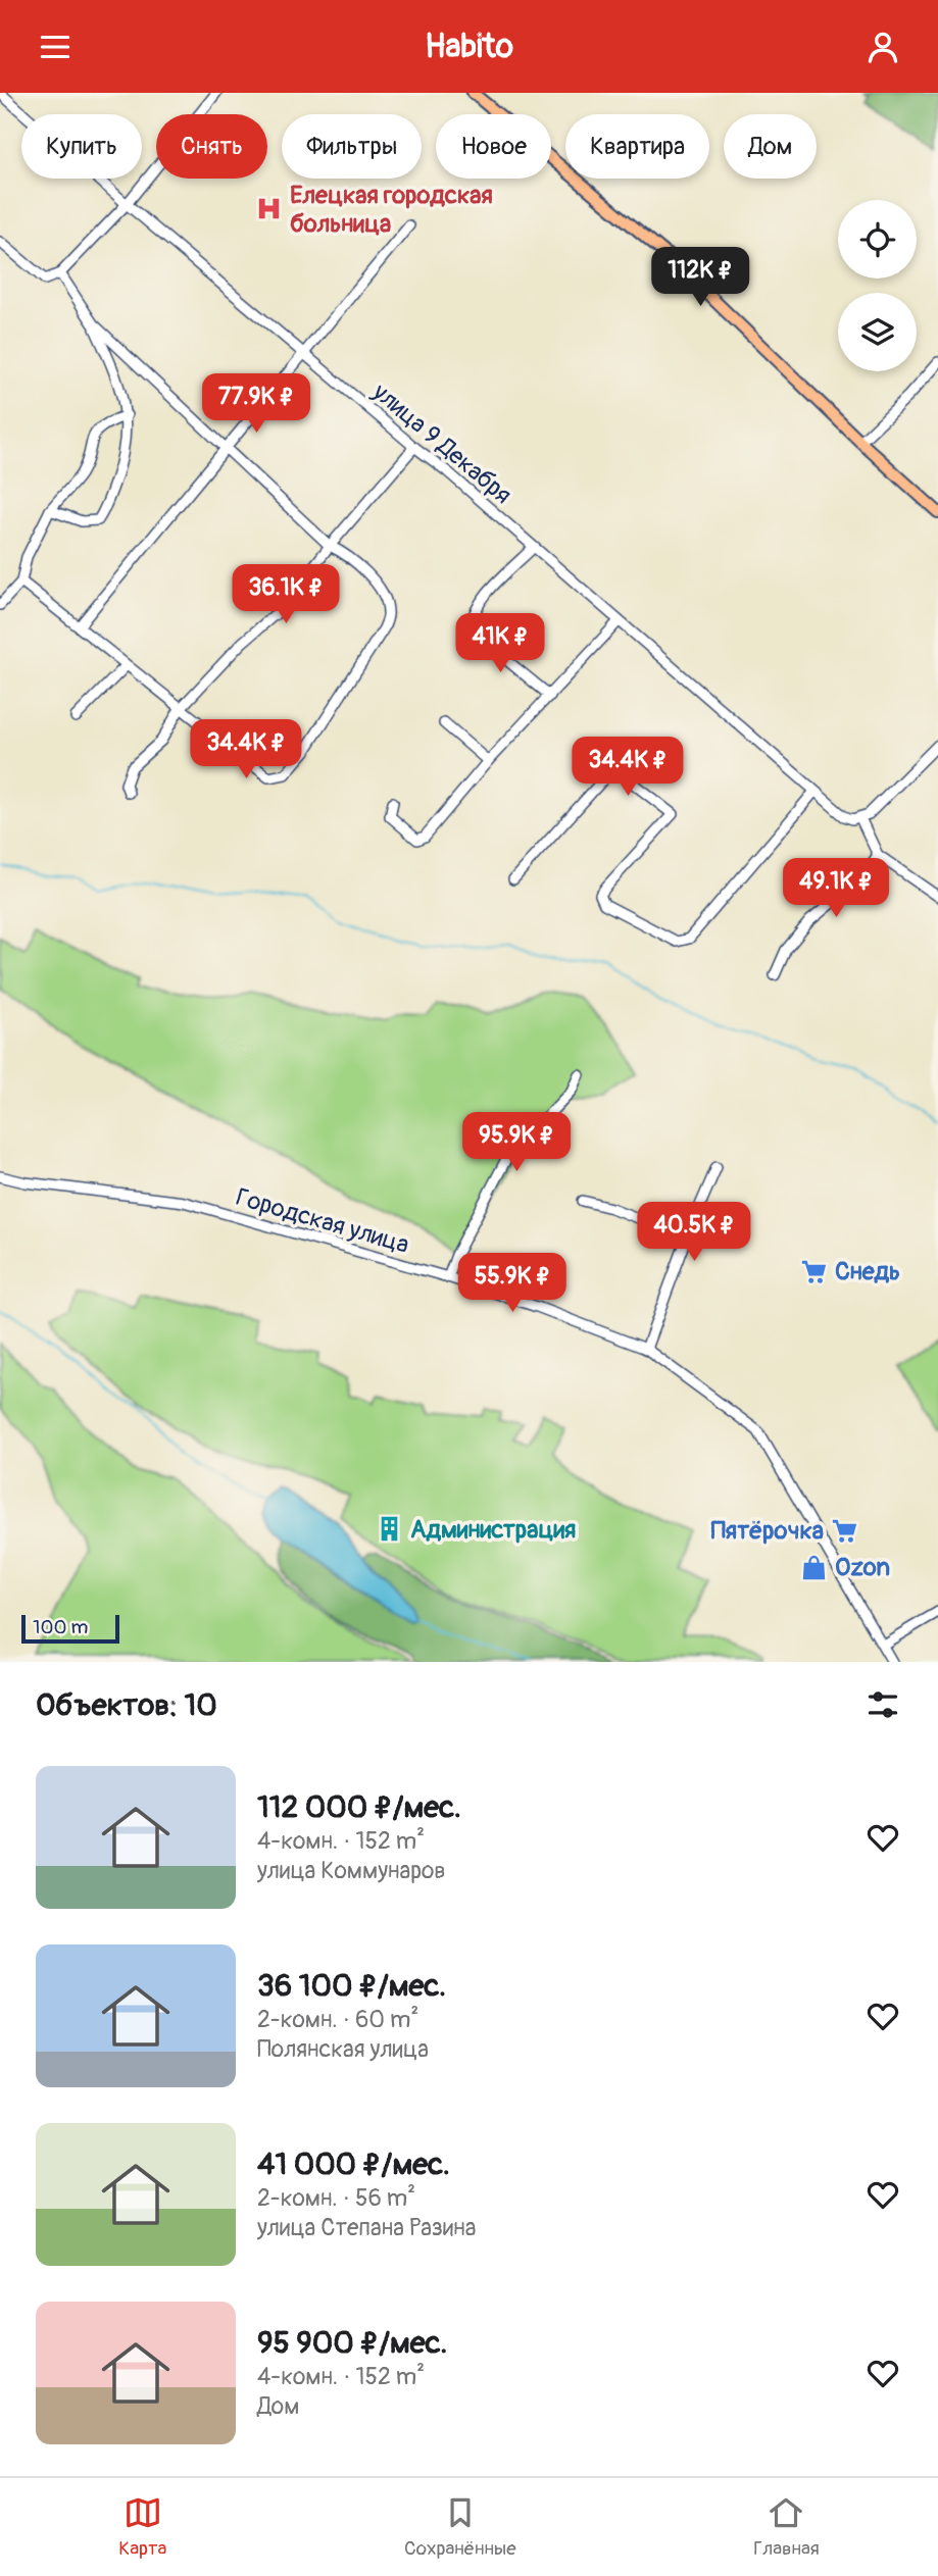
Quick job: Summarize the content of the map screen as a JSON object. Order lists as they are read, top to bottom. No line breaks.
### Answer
{"streets":{"street":["улица 9 Декабря","Городская улица"]},"places":{"hospital":["Елецкая городская больница"],"supermarket":["Снедь","Пятёрочка"],"building":["Администрация"],"shop":["Ozon"]},"scale_bar":"100 m","page":{"header":"Habito","chip":["Купить","Снять","Фильтры","Новое","Квартира","Дом"],"price":["112K ₽","77.9K ₽","36.1K ₽","41K ₽","34.4K ₽","34.4K ₽","49.1K ₽","95.9K ₽","40.5K ₽","55.9K ₽"],"scale":"100 m","heading":"Объектов: 10","list":[{"name":"112 000 ₽/мес.","note":"4-комн. · 152 m² · улица Коммунаров"},{"name":"36 100 ₽/мес.","note":"2-комн. · 60 m² · Полянская улица"},{"name":"41 000 ₽/мес.","note":"2-комн. · 56 m² · улица Степана Разина"},{"name":"95 900 ₽/мес.","note":"4-комн. · 152 m² · Дом"}],"tabs":["Карта","Сохранённые","Главная"]}}
